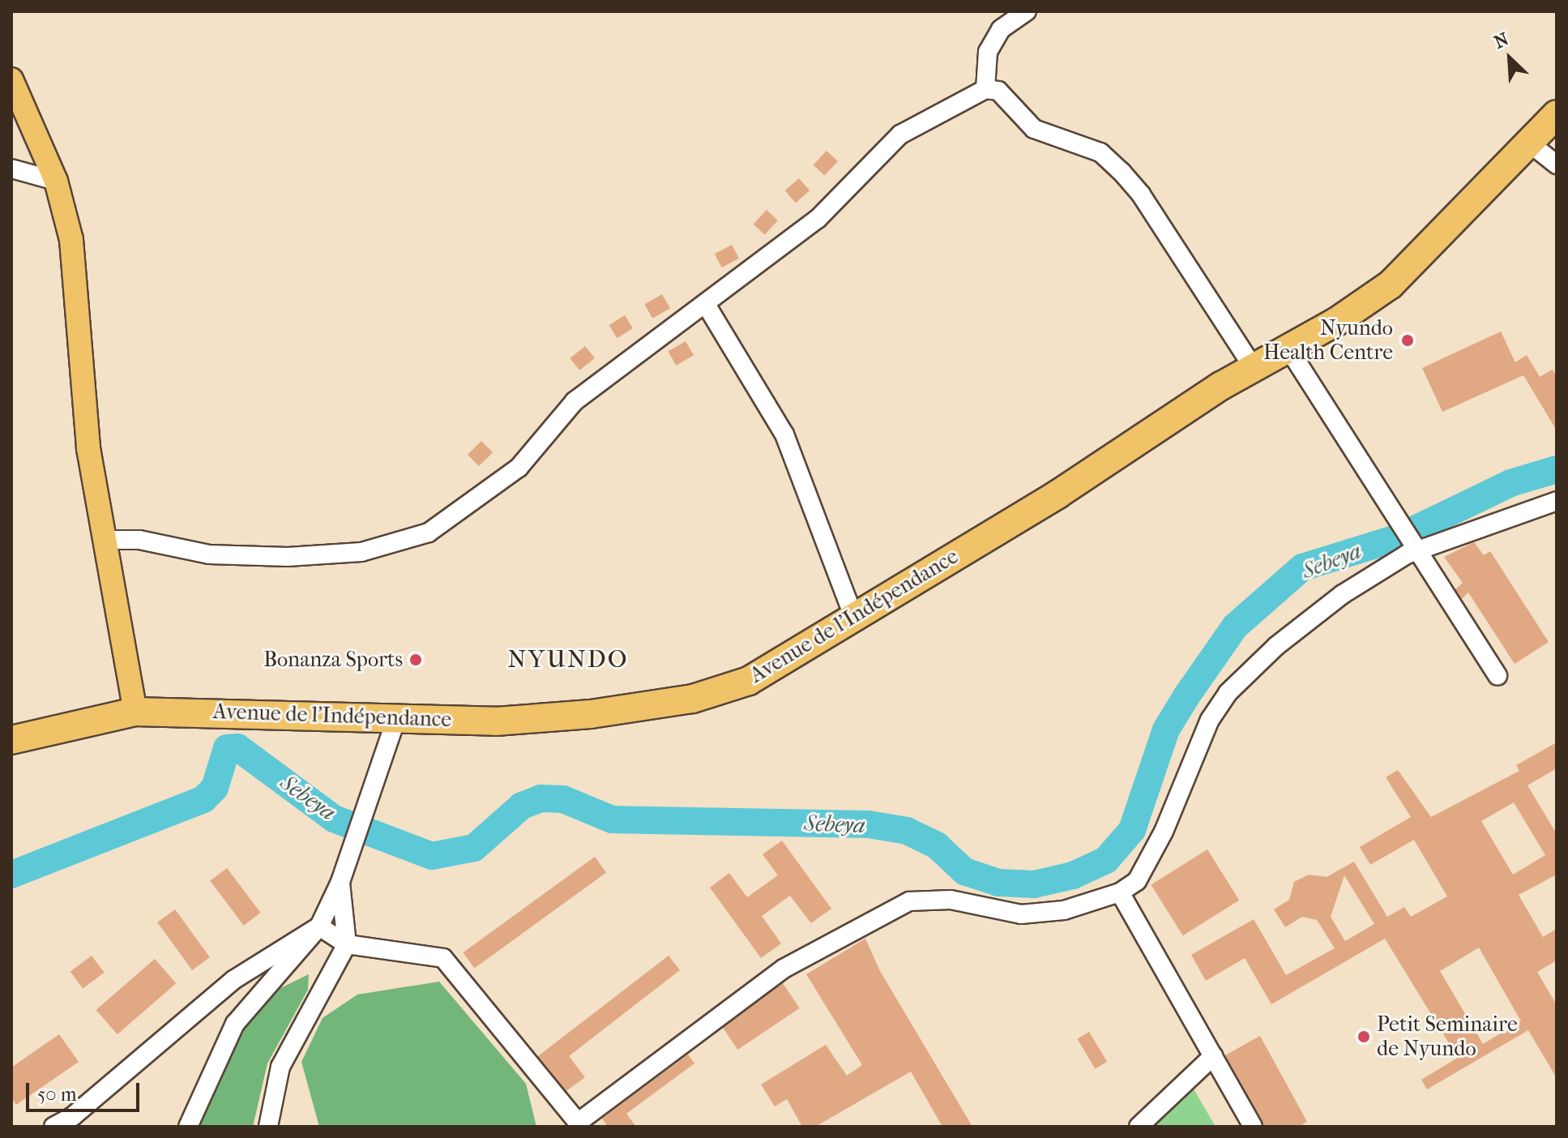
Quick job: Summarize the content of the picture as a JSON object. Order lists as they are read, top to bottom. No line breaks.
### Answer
{"streets":{"highway":["Avenue de l'Indépendance"]},"districts":["NYUNDO"],"water":["Sebeya"],"places":["Nyundo Health Centre","Bonanza Sports","Petit Seminaire de Nyundo"],"scale_bar":"50 m","north":"top left"}
